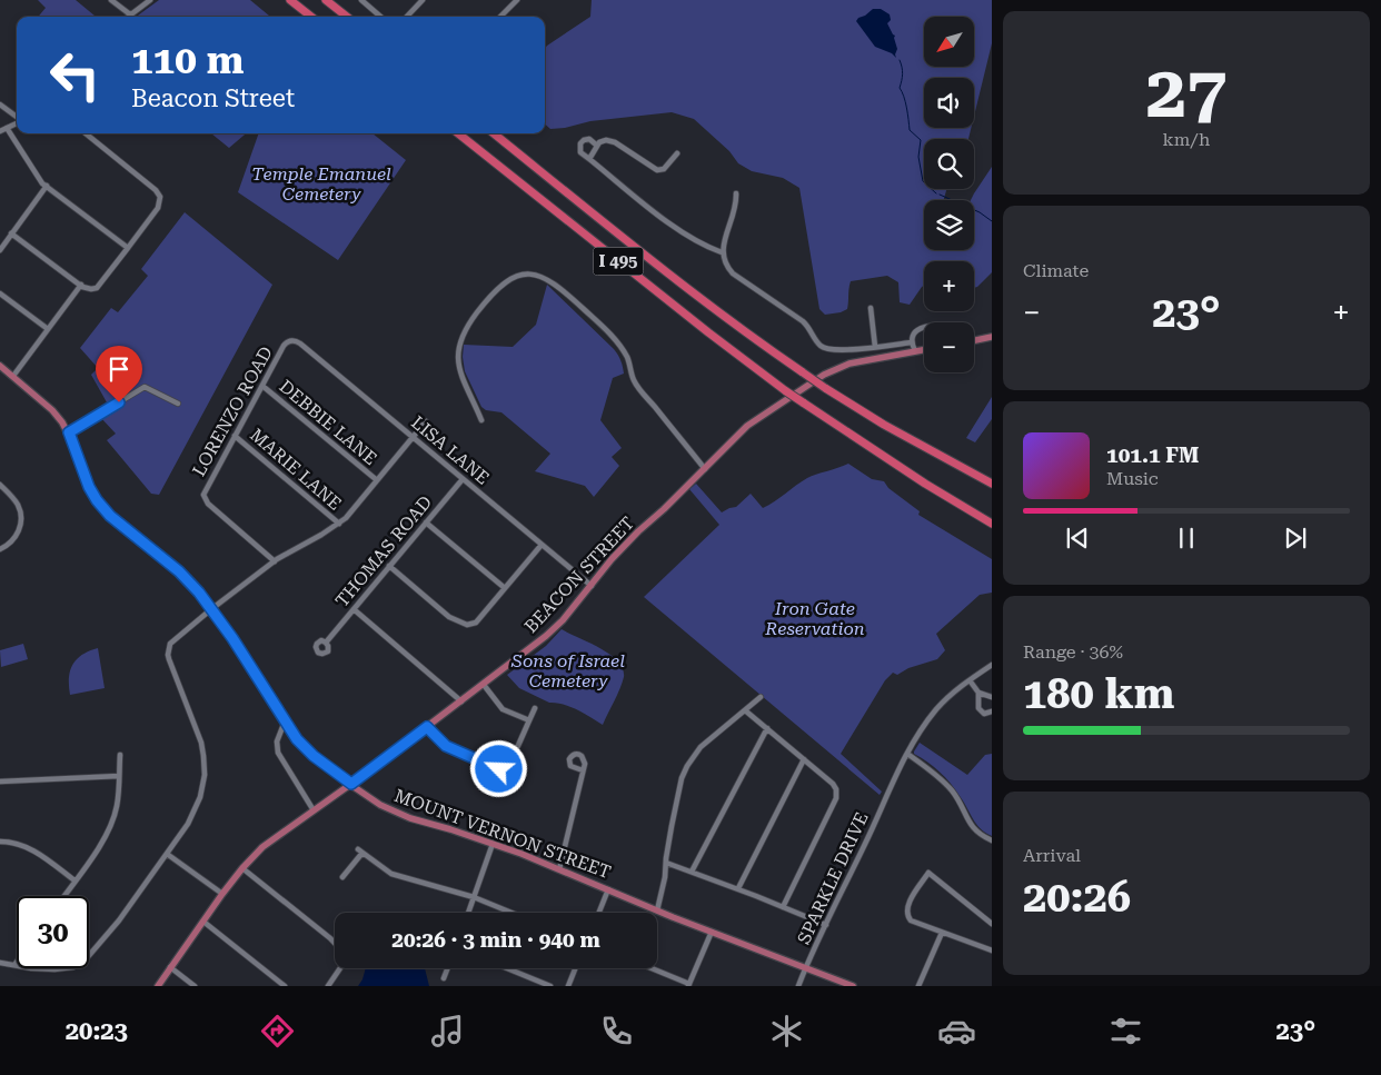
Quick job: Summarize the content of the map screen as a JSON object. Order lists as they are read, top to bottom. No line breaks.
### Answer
{"streets":{"highway":["I 495"],"main road":["BEACON STREET","MOUNT VERNON STREET"],"street":["LORENZO ROAD","DEBBIE LANE","LISA LANE","MARIE LANE","THOMAS ROAD","SPARKLE DRIVE"]},"crossings":[["LORENZO ROAD","DEBBIE LANE"],["LORENZO ROAD","LISA LANE"],["LORENZO ROAD","MARIE LANE"],["LISA LANE","THOMAS ROAD"],["LISA LANE","BEACON STREET"],["BEACON STREET","MOUNT VERNON STREET"],["MOUNT VERNON STREET","SPARKLE DRIVE"]],"parks":["Temple Emanuel Cemetery","Iron Gate Reservation","Sons of Israel Cemetery"],"north":"bottom left","page":{"tile":[["27","km/h"],"Climate",["Range · 36%","180 km"],["Arrival","20:26"]],"map_buttons":["+","−"],"turn":["110 m","Beacon Street"],"heat":["−","23°","+"],"song":["101.1 FM","Music"],"limit":"30","trip":"20:26 · 3 min · 940 m","tabs":["20:23","23°"]}}
